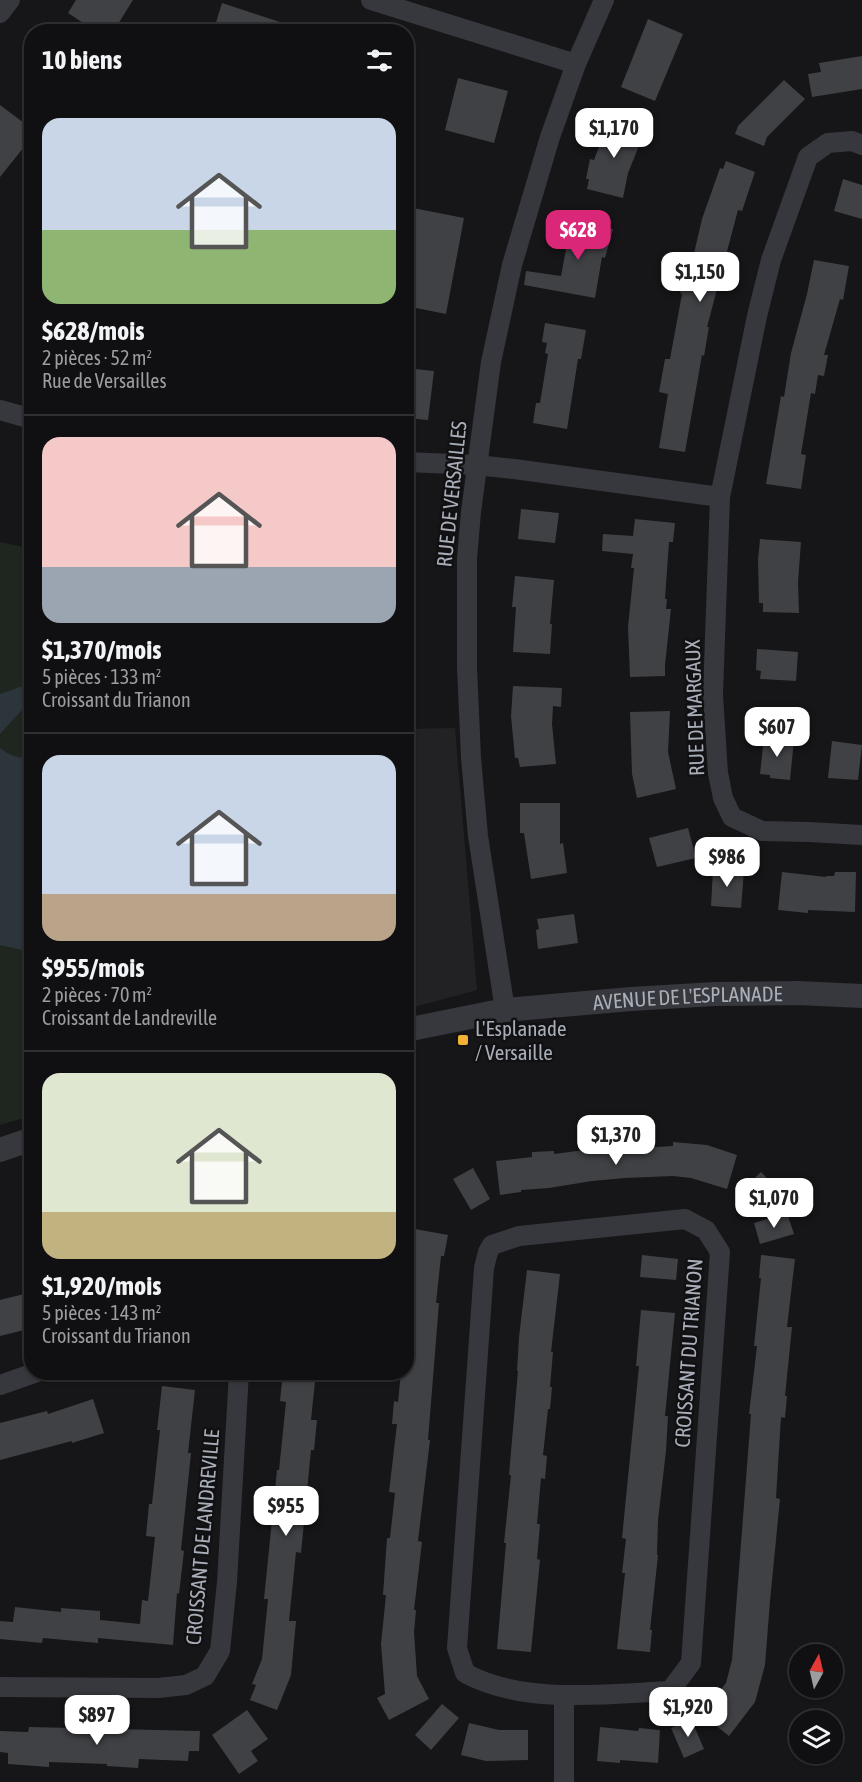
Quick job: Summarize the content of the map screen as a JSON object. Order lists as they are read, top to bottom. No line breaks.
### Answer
{"streets":{"street":["RUE DE VERSAILLES","RUE DE MARGAUX","AVENUE DE L'ESPLANADE","CROISSANT DU TRIANON","CROISSANT DE LANDREVILLE"]},"crossings":[["RUE DE VERSAILLES","AVENUE DE L'ESPLANADE"]],"places":{"transit":["L'Esplanade / Versaille"]},"north":"top","page":{"heading":"10 biens","list":[{"name":"$628/mois","note":"2 pièces · 52 m² · Rue de Versailles"},{"name":"$1,370/mois","note":"5 pièces · 133 m² · Croissant du Trianon"},{"name":"$955/mois","note":"2 pièces · 70 m² · Croissant de Landreville"},{"name":"$1,920/mois","note":"5 pièces · 143 m² · Croissant du Trianon"}],"price":["$1,170","$628","$1,150","$607","$986","$1,370","$1,070","$955","$1,920","$897"]}}
